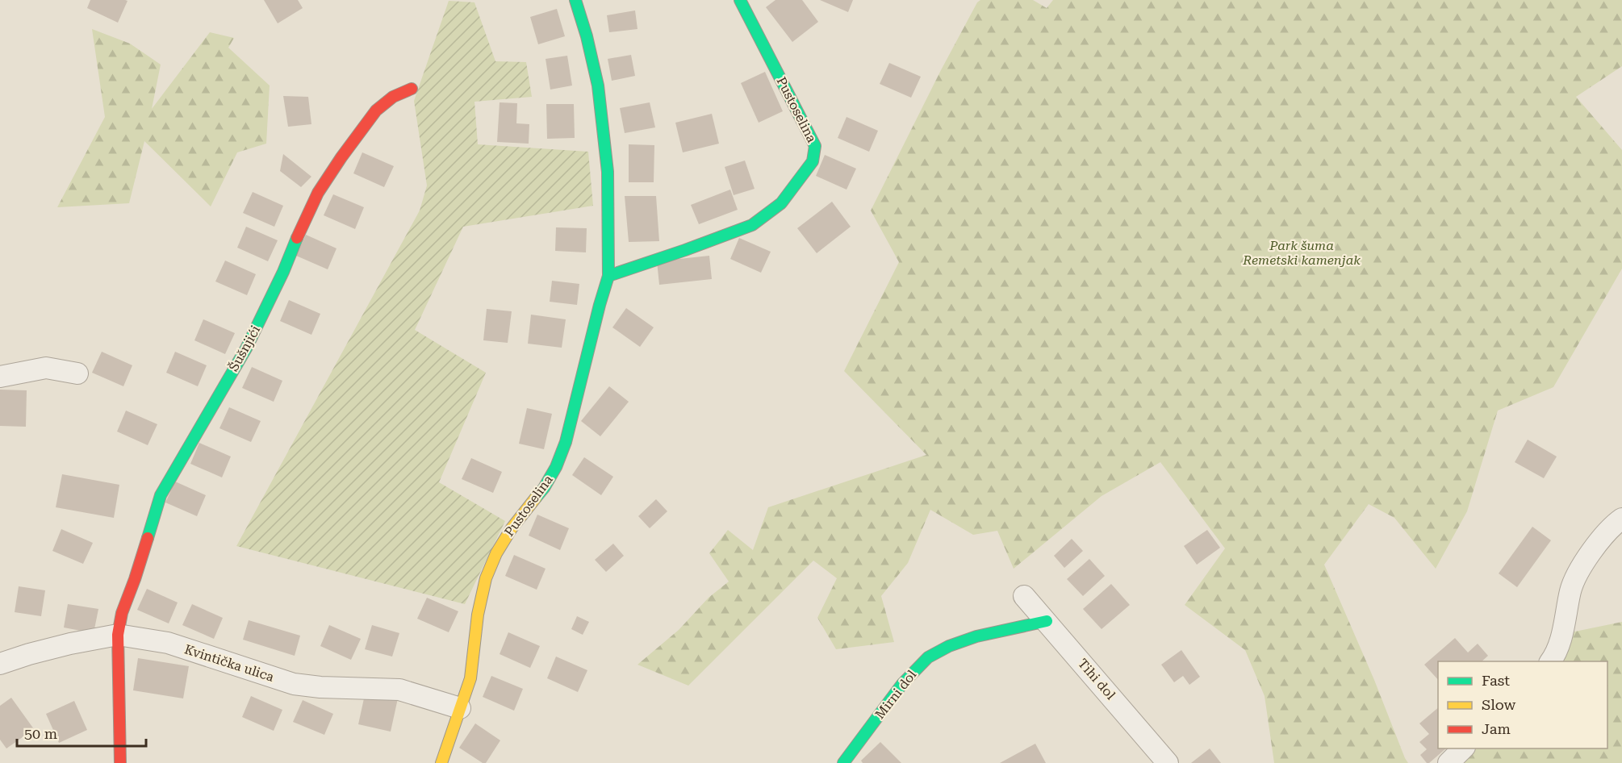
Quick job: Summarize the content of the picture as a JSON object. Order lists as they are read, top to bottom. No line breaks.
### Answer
{"streets":{"street":["Pustoselina","Šušnjići","Kvintička ulica","Tihi dol","Mirni dol"]},"crossings":[["Pustoselina","Kvintička ulica"],["Šušnjići","Kvintička ulica"],["Tihi dol","Mirni dol"]],"parks":["Park šuma Remetski kamenjak"],"legend":["Fast","Slow","Jam"],"scale_bar":"50 m"}
